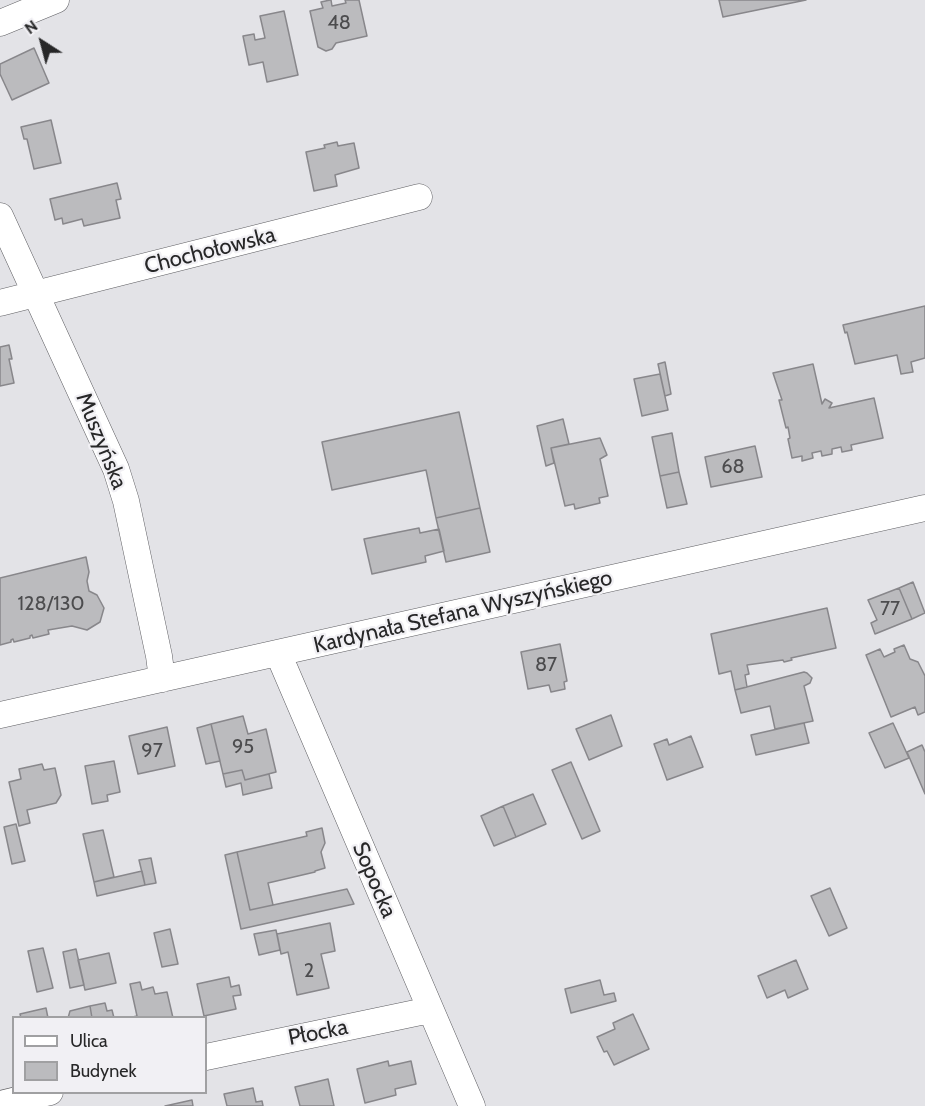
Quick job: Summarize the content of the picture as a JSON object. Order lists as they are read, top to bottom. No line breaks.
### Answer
{"streets":{"street":["Chochołowska","Muszyńska","Kardynała Stefana Wyszyńskiego","Sopocka","Płocka"]},"crossings":[["Chochołowska","Muszyńska"],["Muszyńska","Kardynała Stefana Wyszyńskiego"],["Kardynała Stefana Wyszyńskiego","Sopocka"],["Sopocka","Płocka"]],"house_numbers":["48","68","128/130","77","87","95","97","2"],"legend":["Ulica","Budynek"],"north":"top left"}
